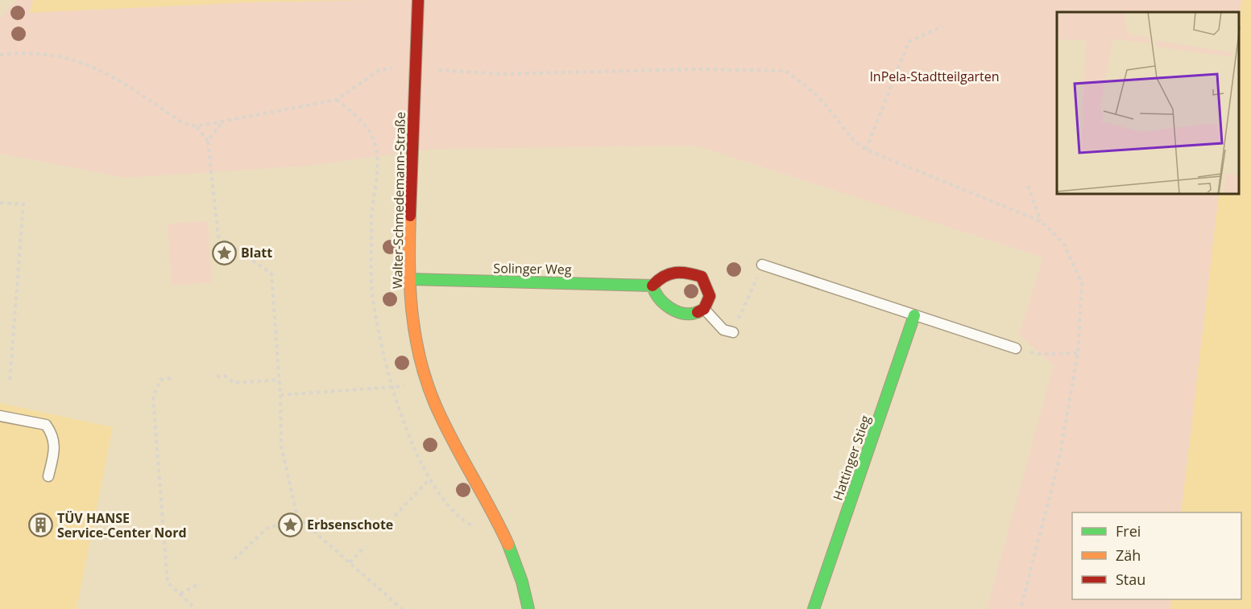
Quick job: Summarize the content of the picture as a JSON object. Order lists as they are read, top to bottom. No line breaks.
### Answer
{"streets":{"street":["Walter-Schmedemann-Straße","Solinger Weg","Hattinger Stieg"]},"crossings":[["Walter-Schmedemann-Straße","Solinger Weg"]],"parks":["InPela-Stadtteilgarten"],"places":{"place":["Blatt","Erbsenschote"],"building":["TÜV HANSE Service-Center Nord"]},"legend":["Frei","Zäh","Stau"]}
